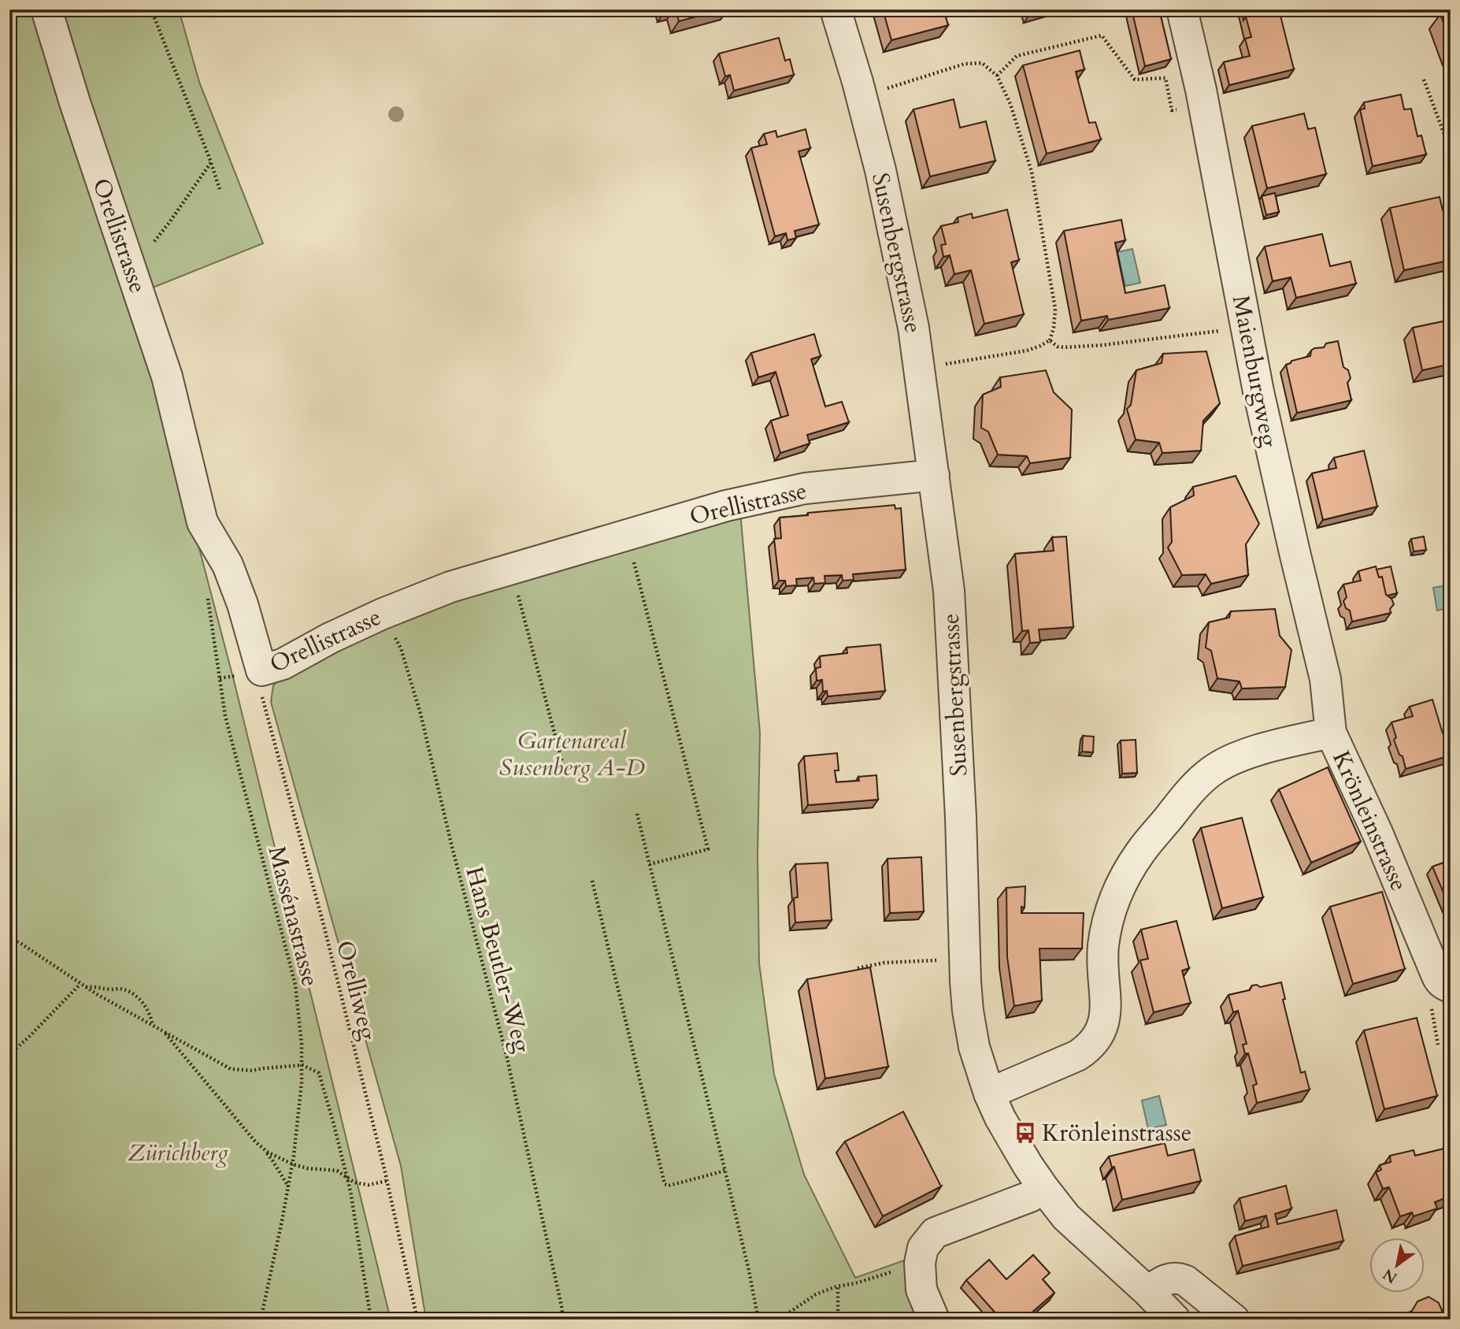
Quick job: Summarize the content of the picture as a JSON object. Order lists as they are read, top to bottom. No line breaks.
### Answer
{"streets":{"street":["Orellistrasse","Susenbergstrasse","Maienburgweg","Krönleinstrasse"],"path":["Massénastrasse","Hans Beutler-Weg","Orelliweg"]},"crossings":[["Orellistrasse","Susenbergstrasse"],["Orellistrasse","Hans Beutler-Weg"],["Orellistrasse","Orelliweg"],["Susenbergstrasse","Krönleinstrasse"],["Maienburgweg","Krönleinstrasse"]],"parks":["Gartenareal Susenberg A-D","Zürichberg"],"places":{"bus stop":["Krönleinstrasse"]},"north":"bottom left"}
